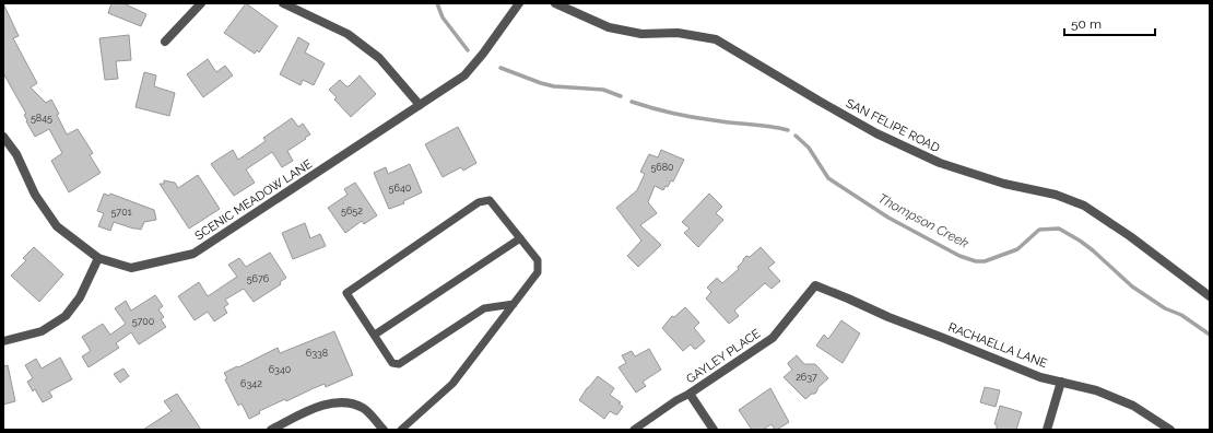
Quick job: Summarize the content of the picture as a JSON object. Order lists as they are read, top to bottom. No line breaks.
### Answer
{"streets":{"street":["SAN FELIPE ROAD","SCENIC MEADOW LANE","RACHAELLA LANE","GAYLEY PLACE"]},"crossings":[["RACHAELLA LANE","GAYLEY PLACE"]],"water":["Thompson Creek"],"house_numbers":["5845","5680","5640","5652","5701","5676","5700","6338","6340","2637","6342"],"scale_bar":"50 m"}
